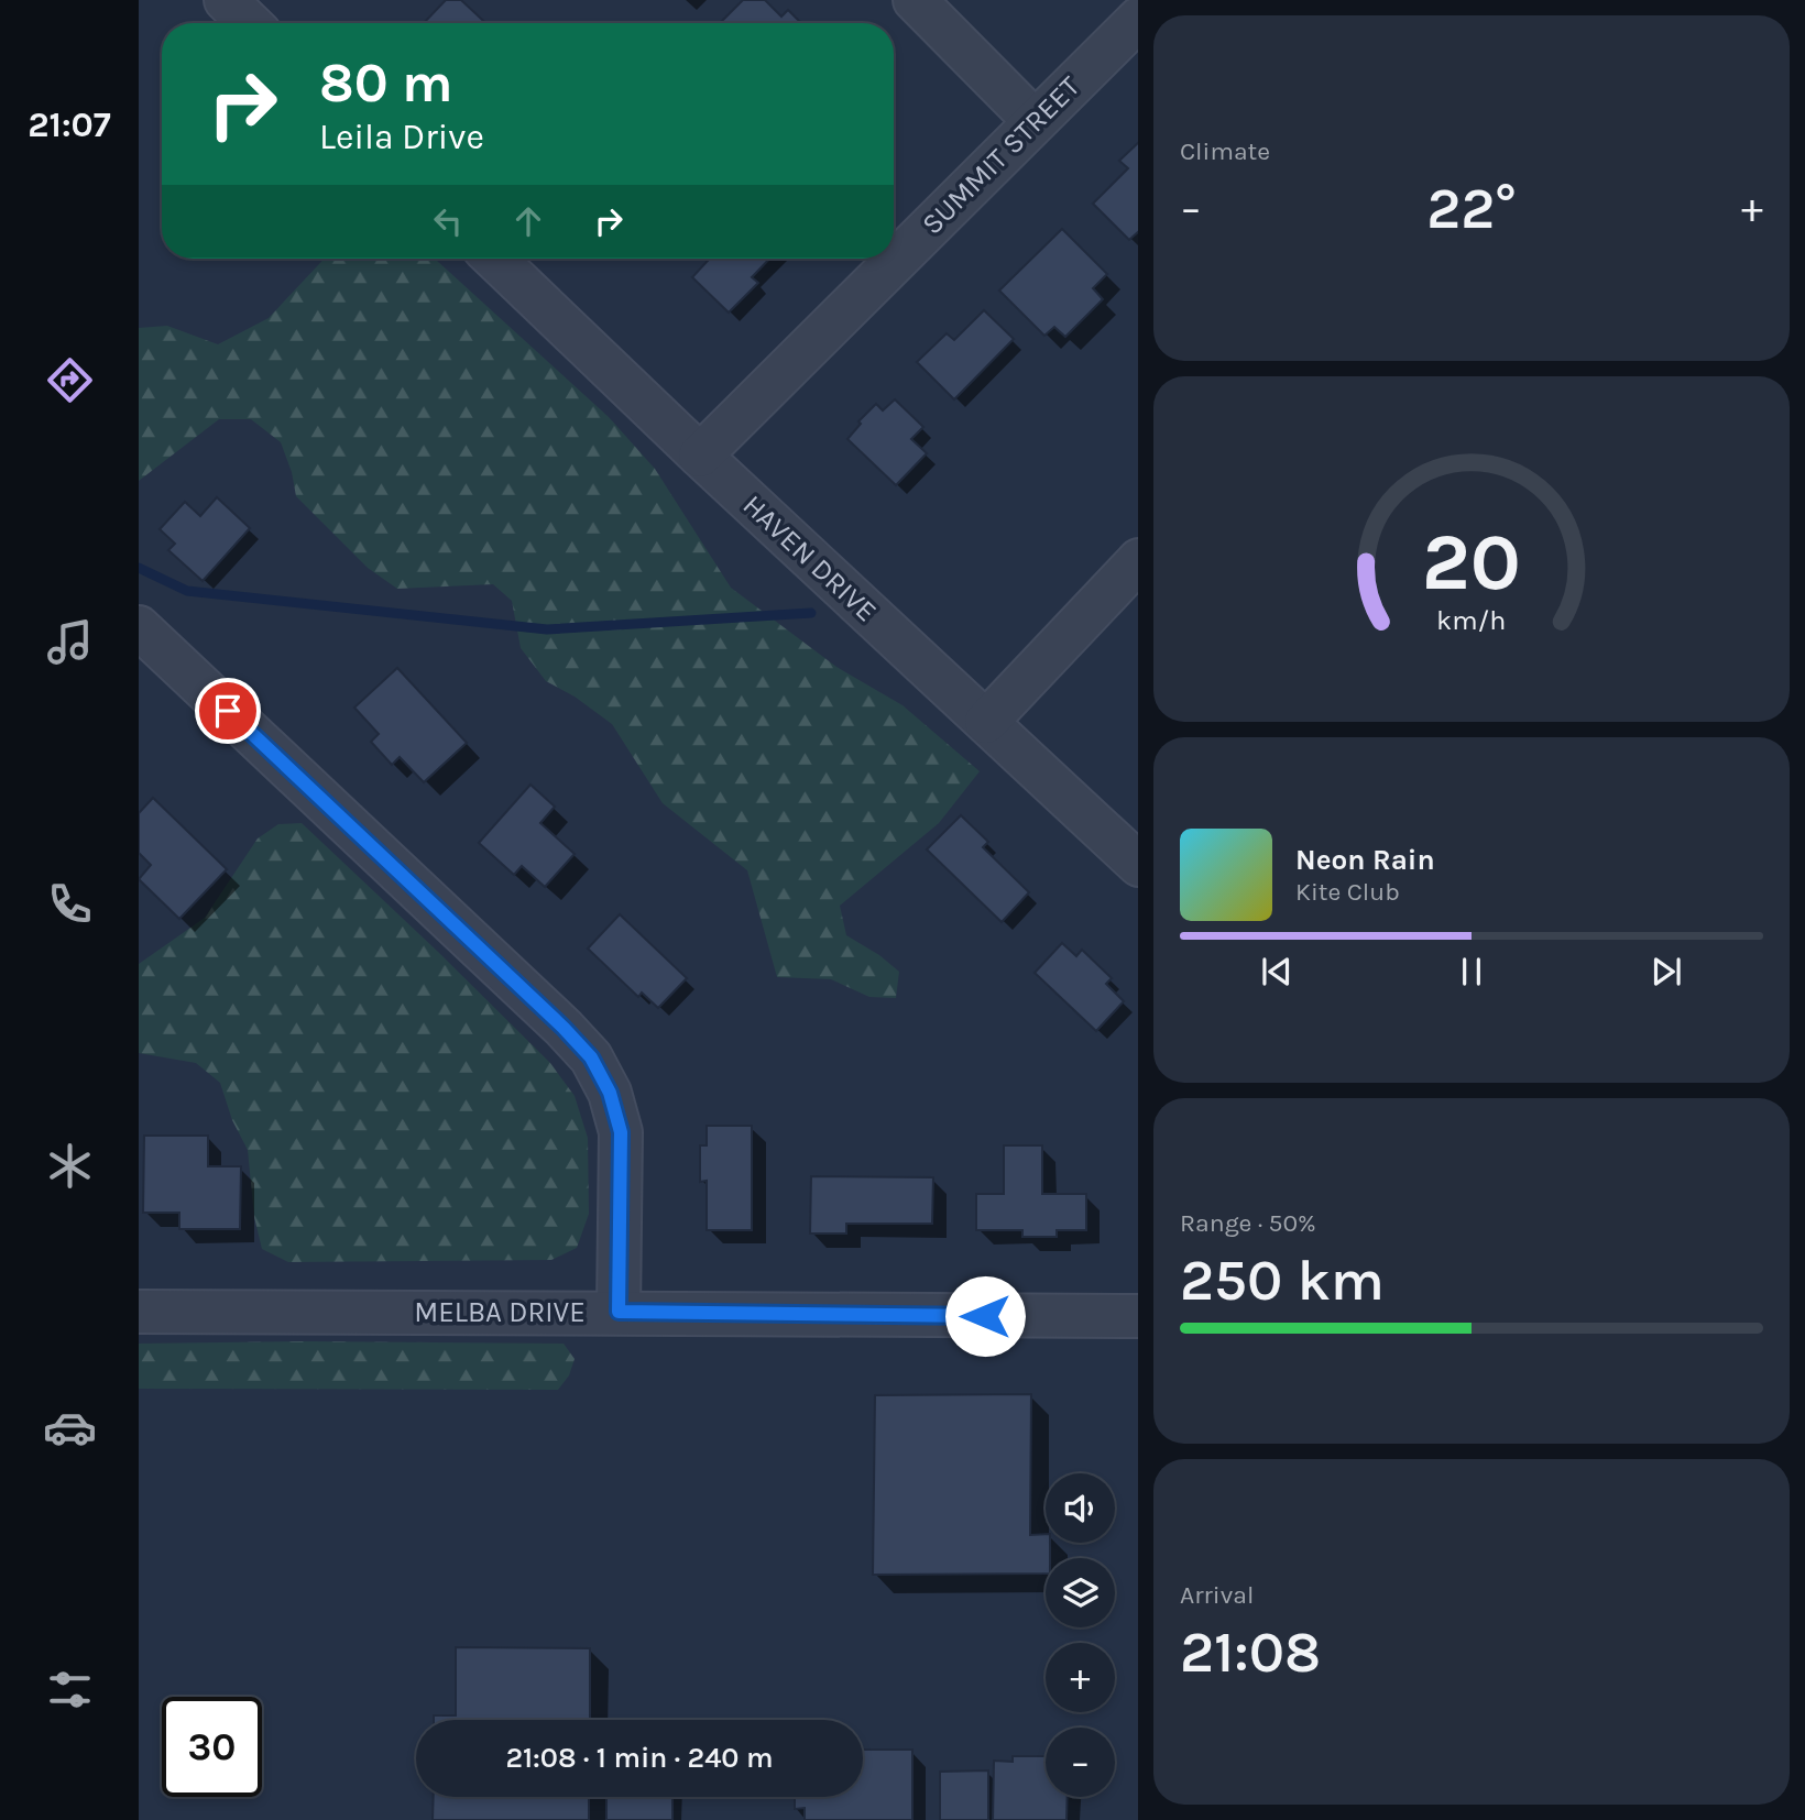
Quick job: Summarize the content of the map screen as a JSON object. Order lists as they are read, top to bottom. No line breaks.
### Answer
{"streets":{"street":["SUMMIT STREET","HAVEN DRIVE","MELBA DRIVE"]},"crossings":[["SUMMIT STREET","HAVEN DRIVE"]],"page":{"tabs":"21:07","tile":["Climate",["Range · 50%","250 km"],["Arrival","21:08"]],"turn":["80 m","Leila Drive"],"heat":["−","22°","+"],"song":["Neon Rain","Kite Club"],"map_buttons":["+","−"],"limit":"30","trip":"21:08 · 1 min · 240 m","gauge":["20","km/h"]}}
